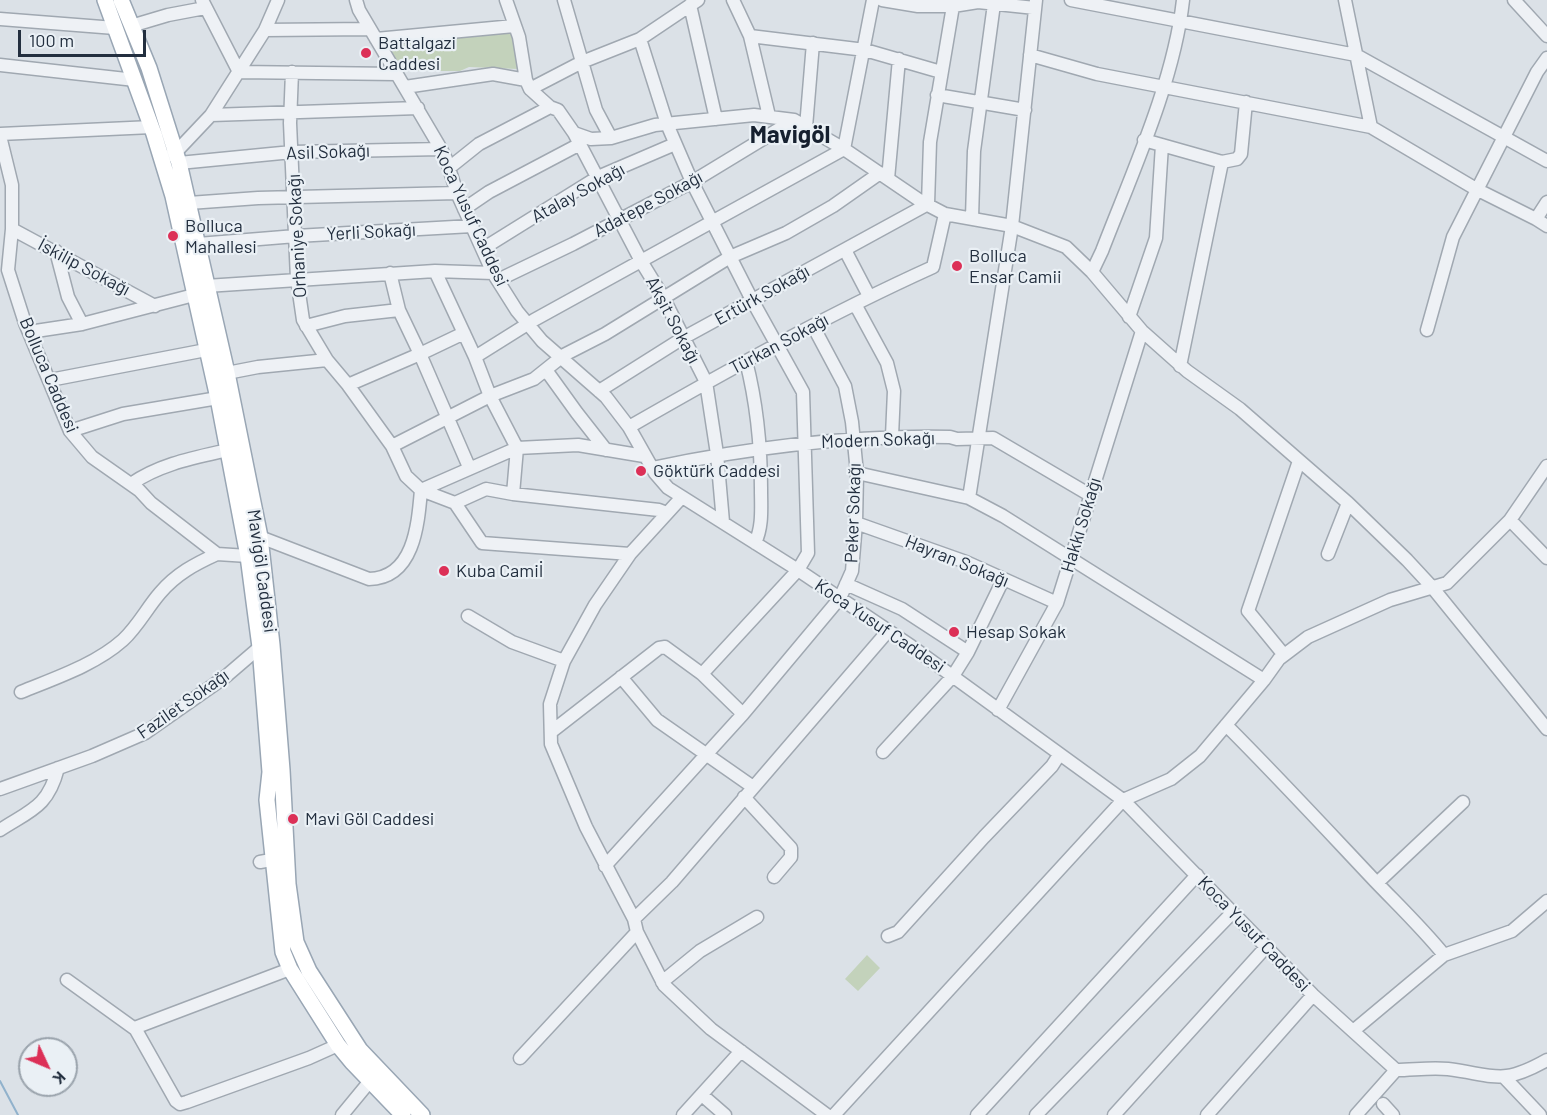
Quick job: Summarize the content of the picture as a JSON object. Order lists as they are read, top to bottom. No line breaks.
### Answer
{"streets":{"main road":["Mavigöl Caddesi"],"street":["Asil Sokağı","Atalay Sokağı","Adatepe Sokağı","Koca Yusuf Caddesi","Yerli Sokağı","Orhaniye Sokağı","İskilip Sokağı","Ertürk Sokağı","Akşit Sokağı","Türkan Sokağı","Bolluca Caddesi","Modern Sokağı","Peker Sokağı","Hakkı Sokağı","Hayran Sokağı","Fazilet Sokağı"]},"crossings":[["Asil Sokağı","Koca Yusuf Caddesi"],["Asil Sokağı","Orhaniye Sokağı"],["Asil Sokağı","Mavigöl Caddesi"],["Atalay Sokağı","Koca Yusuf Caddesi"],["Atalay Sokağı","Akşit Sokağı"],["Adatepe Sokağı","Koca Yusuf Caddesi"],["Adatepe Sokağı","Akşit Sokağı"],["Koca Yusuf Caddesi","Yerli Sokağı"],["Koca Yusuf Caddesi","Ertürk Sokağı"],["Koca Yusuf Caddesi","Akşit Sokağı"],["Koca Yusuf Caddesi","Türkan Sokağı"],["Koca Yusuf Caddesi","Modern Sokağı"],["Koca Yusuf Caddesi","Peker Sokağı"],["Koca Yusuf Caddesi","Hakkı Sokağı"],["Yerli Sokağı","Orhaniye Sokağı"],["Yerli Sokağı","Mavigöl Caddesi"],["İskilip Sokağı","Bolluca Caddesi"],["Ertürk Sokağı","Akşit Sokağı"],["Akşit Sokağı","Türkan Sokağı"],["Akşit Sokağı","Modern Sokağı"],["Türkan Sokağı","Peker Sokağı"],["Modern Sokağı","Peker Sokağı"],["Modern Sokağı","Hakkı Sokağı"],["Peker Sokağı","Hayran Sokağı"],["Hakkı Sokağı","Hayran Sokağı"],["Mavigöl Caddesi","Fazilet Sokağı"]],"districts":["Mavigöl"],"places":["Battalgazi Caddesi","Bolluca Mahallesi","Bolluca Ensar Camii","Göktürk Caddesi","Kuba Camiİ","Hesap Sokak","Mavi Göl Caddesi"],"scale_bar":"100 m","north":"bottom right"}
